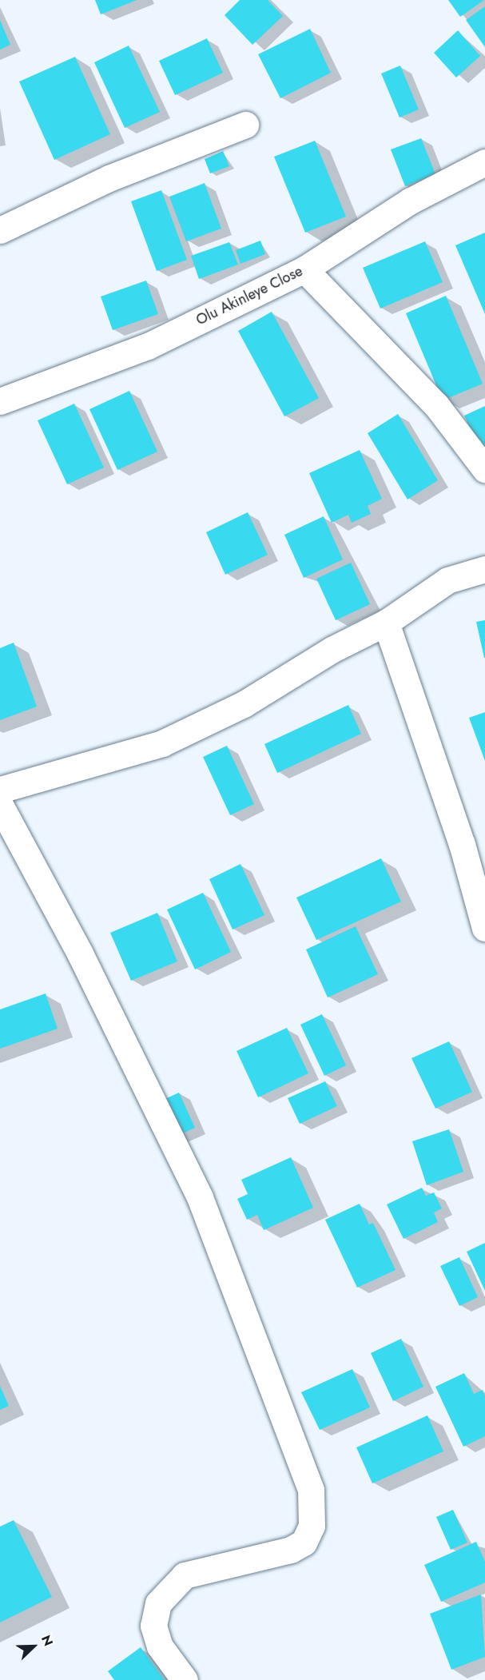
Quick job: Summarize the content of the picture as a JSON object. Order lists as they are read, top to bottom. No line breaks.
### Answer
{"streets":{"street":["Olu Akinleye Close"]},"north":"top right"}
